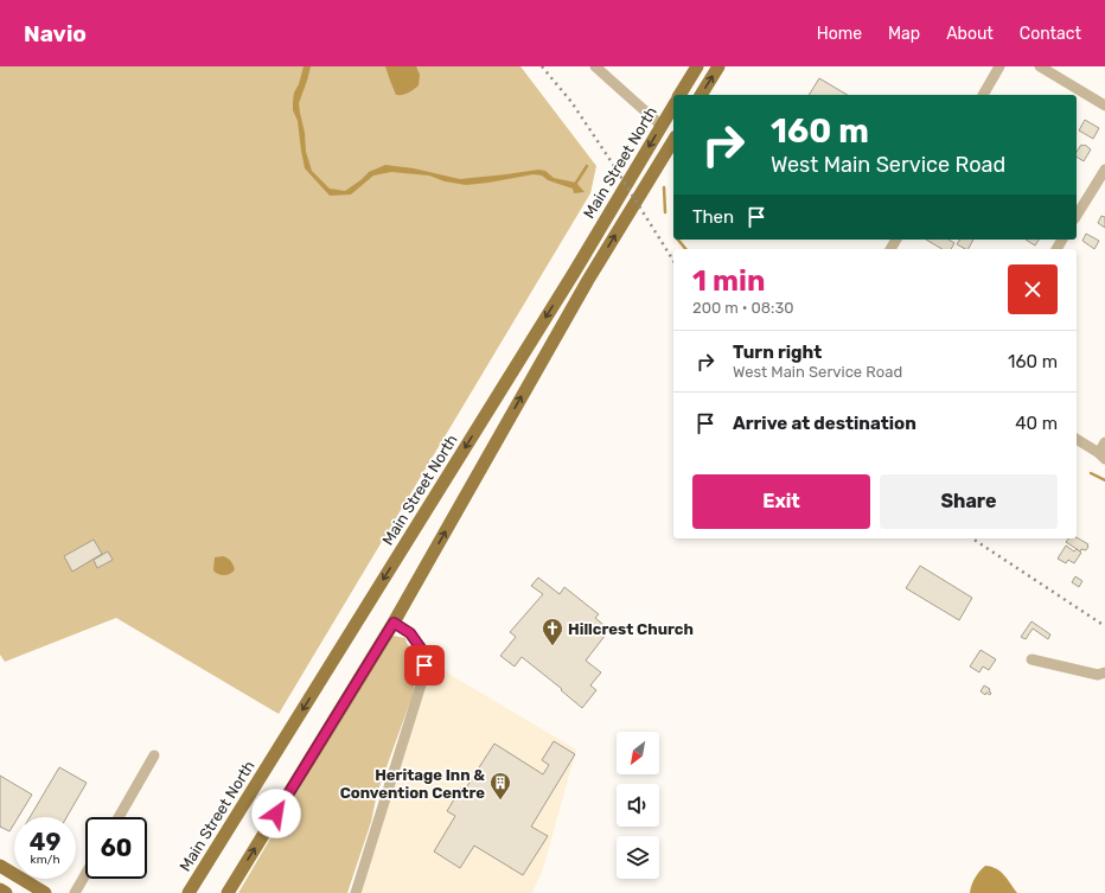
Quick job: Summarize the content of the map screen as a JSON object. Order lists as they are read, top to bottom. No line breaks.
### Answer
{"streets":{"main road":["Main Street North"]},"places":{"church":["Hillcrest Church"],"building":["Heritage Inn & Convention Centre"]},"north":"bottom left","page":{"header":"Navio","nav":["Home","Map","About","Contact"],"turn":["160 m","West Main Service Road"],"then":"Then","heading":["1 min","200 m · 08:30"],"list":[{"name":"Turn right","note":"West Main Service Road","value":"160 m"},{"name":"Arrive at destination","value":"40 m"}],"buttons":["Exit","Share"],"speed":"49 km/h","limit":"60"}}
